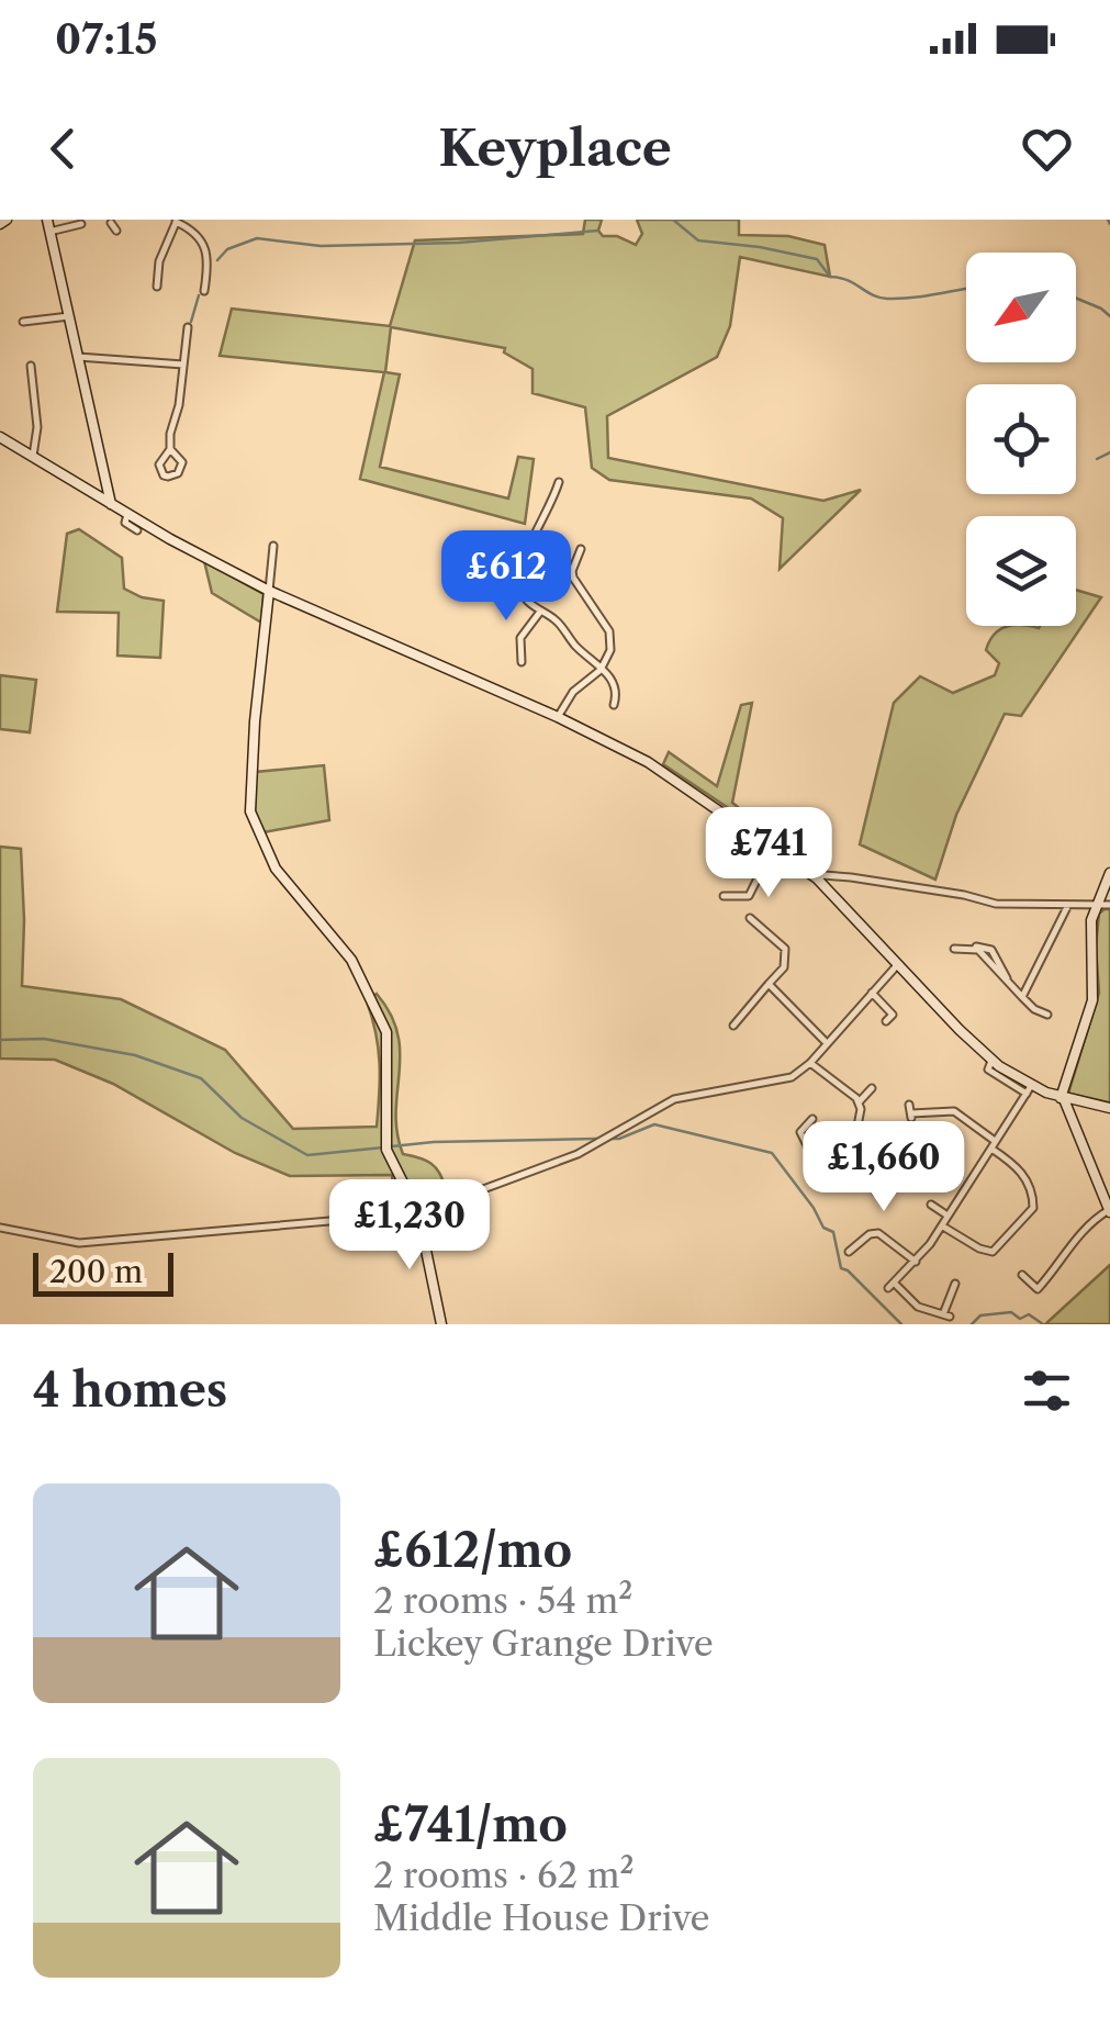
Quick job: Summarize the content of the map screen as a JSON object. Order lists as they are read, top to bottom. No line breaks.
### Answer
{"scale_bar":"200 m","north":"bottom left","page":{"status":"07:15","header":"Keyplace","price":["£612","£741","£1,660","£1,230"],"scale":"200 m","heading":"4 homes","list":[{"name":"£612/mo","note":"2 rooms · 54 m² · Lickey Grange Drive"},{"name":"£741/mo","note":"2 rooms · 62 m² · Middle House Drive"}]}}
